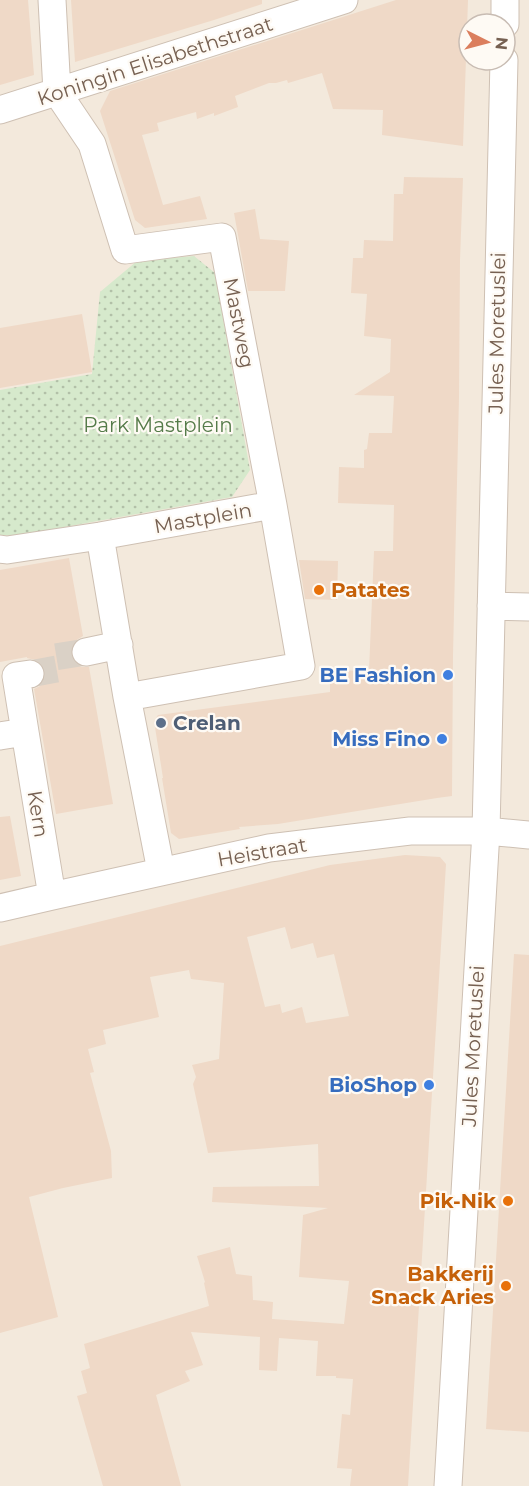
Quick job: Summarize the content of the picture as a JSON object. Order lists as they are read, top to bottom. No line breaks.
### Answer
{"streets":{"street":["Koningin Elisabethstraat","Mastweg","Jules Moretuslei","Mastplein","Kern","Heistraat"]},"crossings":[["Koningin Elisabethstraat","Mastweg"],["Mastweg","Mastplein"],["Jules Moretuslei","Heistraat"],["Kern","Heistraat"]],"parks":["Park Mastplein"],"places":["Patates","BE Fashion","Crelan","Miss Fino","BioShop","Pik-Nik","Bakkerij Snack Aries"],"north":"right"}
